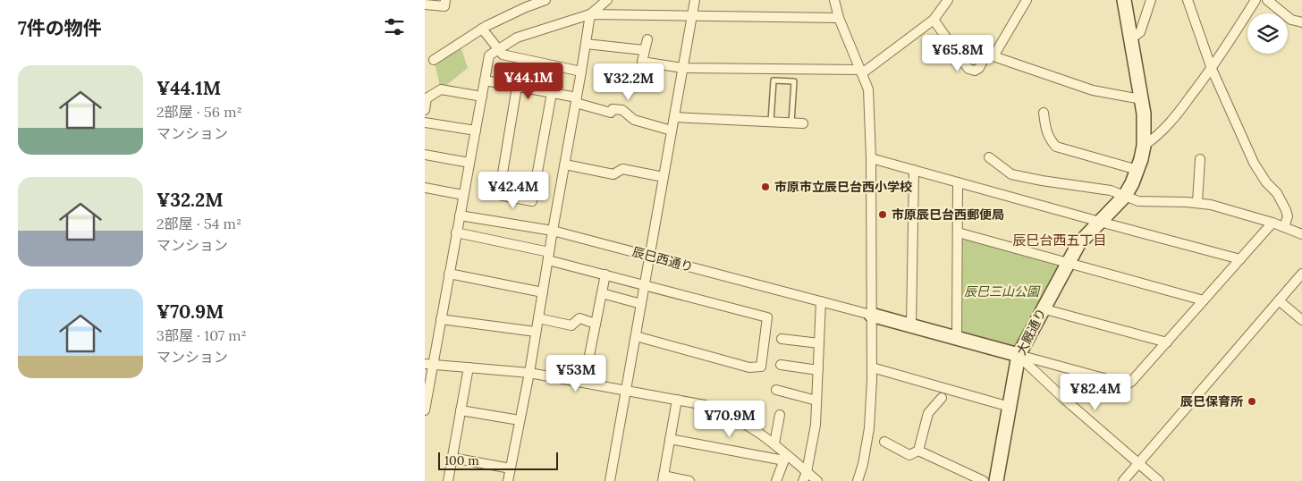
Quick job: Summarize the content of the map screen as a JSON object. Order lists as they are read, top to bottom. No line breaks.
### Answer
{"streets":{"street":["辰巳西通り","大厩通り"]},"crossings":[["辰巳西通り","大厩通り"]],"districts":["辰巳台西五丁目"],"parks":["辰巳三山公園"],"places":["市原市立辰巳台西小学校","市原辰巳台西郵便局","辰巳保育所"],"scale_bar":"100 m","page":{"heading":"7件の物件","price":["¥65.8M","¥44.1M","¥32.2M","¥42.4M","¥53M","¥82.4M","¥70.9M"],"list":[{"name":"¥44.1M","note":"2部屋 · 56 m² · マンション"},{"name":"¥32.2M","note":"2部屋 · 54 m² · マンション"},{"name":"¥70.9M","note":"3部屋 · 107 m² · マンション"}],"scale":"100 m"}}
